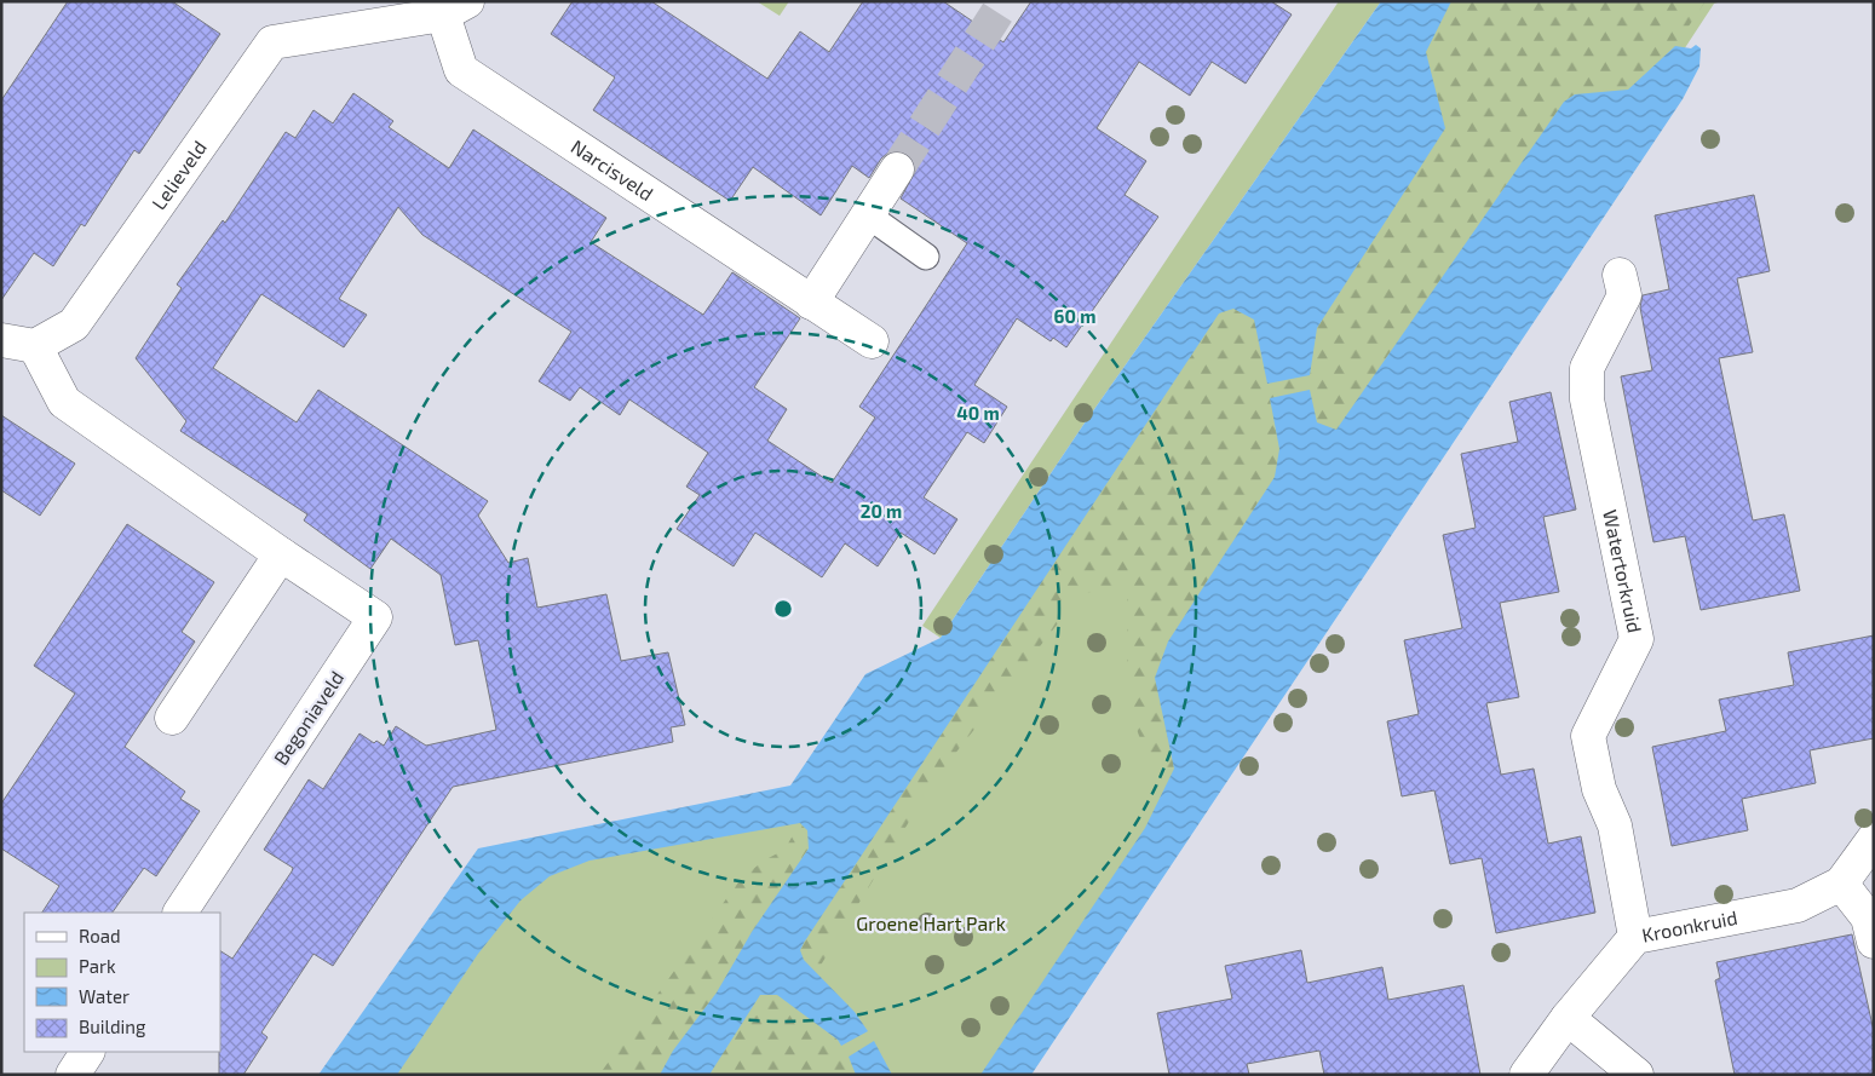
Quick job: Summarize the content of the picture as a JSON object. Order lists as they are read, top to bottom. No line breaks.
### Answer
{"streets":{"street":["Narcisveld","Lelieveld","Watertorkruid","Begoniaveld","Kroonkruid"]},"crossings":[["Narcisveld","Lelieveld"],["Lelieveld","Begoniaveld"],["Watertorkruid","Kroonkruid"]],"parks":["Groene Hart Park"],"legend":["Road","Park","Water","Building"],"rings":["60 m","40 m","20 m"]}
